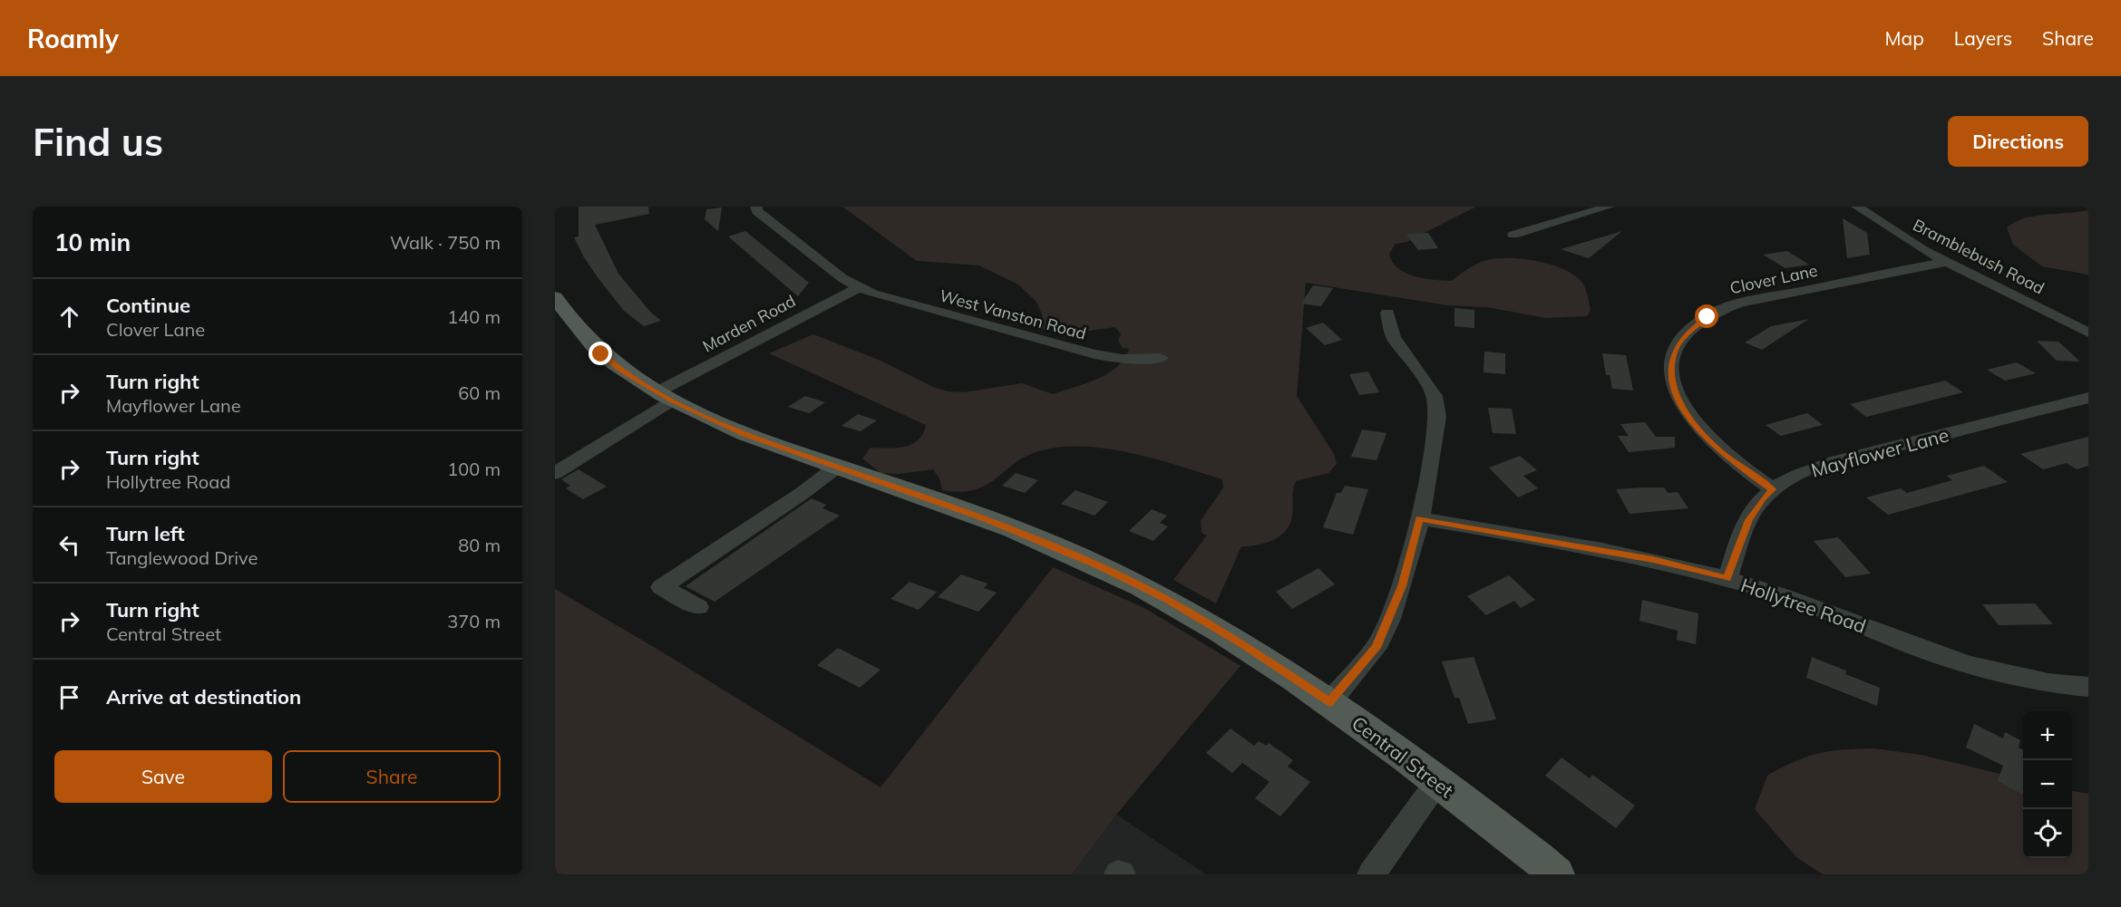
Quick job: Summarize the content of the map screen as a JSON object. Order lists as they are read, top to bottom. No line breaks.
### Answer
{"streets":{"main road":["Central Street"],"street":["Bramblebush Road","Clover Lane","West Vanston Road","Marden Road","Mayflower Lane","Hollytree Road"]},"crossings":[["Bramblebush Road","Clover Lane"],["Clover Lane","Mayflower Lane"],["West Vanston Road","Marden Road"],["Marden Road","Central Street"],["Mayflower Lane","Hollytree Road"]],"page":{"header":"Roamly","nav":["Map","Layers","Share"],"buttons":["Directions",["Save","Share"]],"title":"Find us","heading":["10 min","Walk · 750 m"],"list":[["Continue","Clover Lane","140 m"],["Turn right","Mayflower Lane","60 m"],["Turn right","Hollytree Road","100 m"],["Turn left","Tanglewood Drive","80 m"],["Turn right","Central Street","370 m"],"Arrive at destination"],"map_buttons":["+","−"]}}
